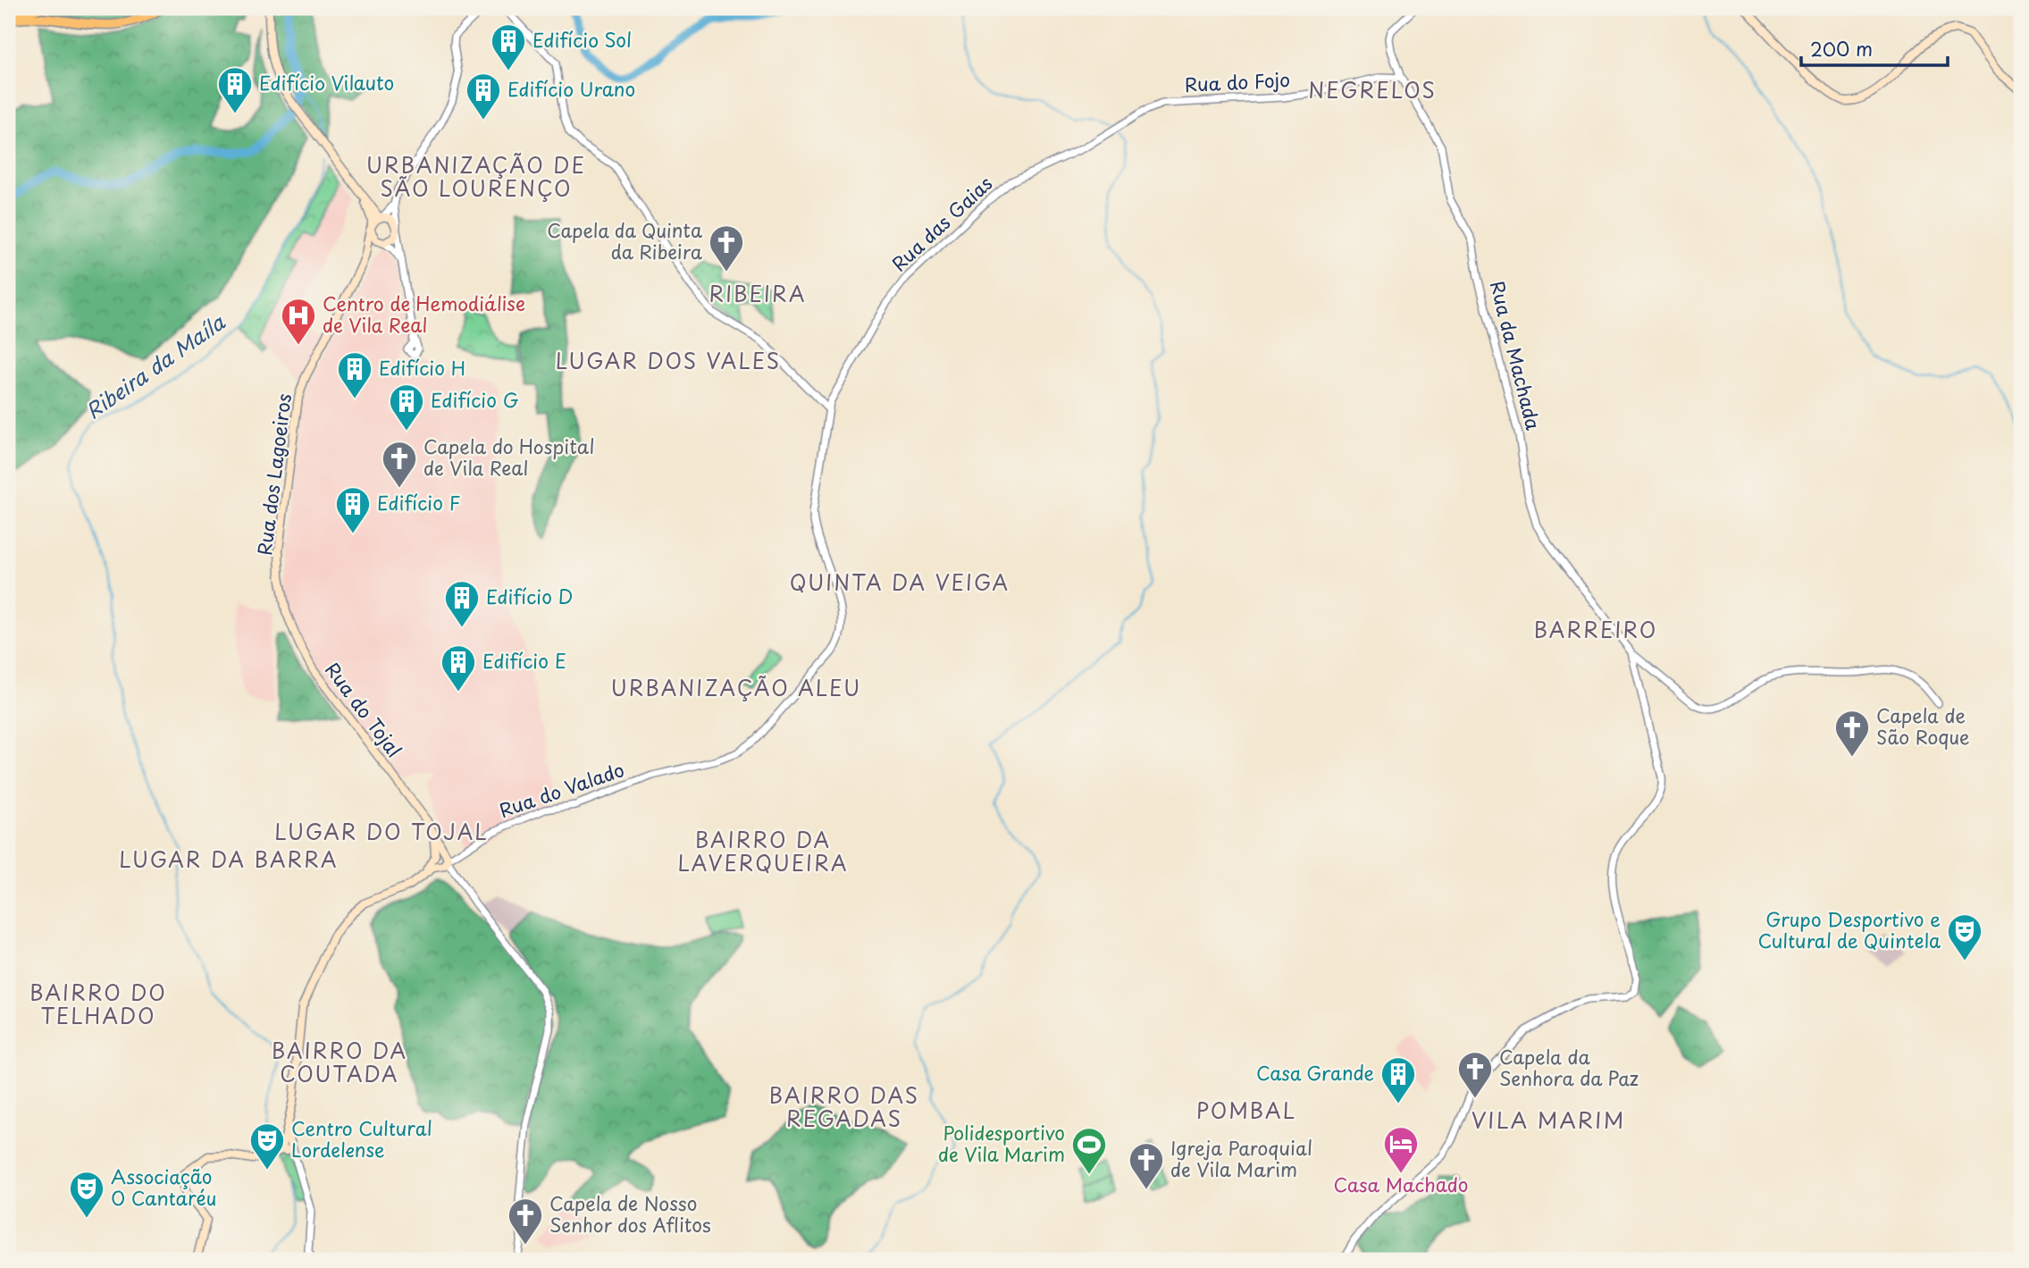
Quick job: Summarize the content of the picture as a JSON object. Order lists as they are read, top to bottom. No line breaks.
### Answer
{"streets":{"main road":["Rua dos Lagoeiros","Rua do Tojal"],"street":["Rua do Fojo","Rua das Gaias","Rua da Machada","Rua do Valado"]},"crossings":[["Rua do Fojo","Rua das Gaias"],["Rua do Fojo","Rua da Machada"],["Rua das Gaias","Rua do Valado"],["Rua dos Lagoeiros","Rua do Tojal"],["Rua do Tojal","Rua do Valado"]],"districts":["NEGRELOS","URBANIZAÇÃO DE SÃO LOURENÇO","RIBEIRA","LUGAR DOS VALES","QUINTA DA VEIGA","BARREIRO","URBANIZAÇÃO ALEU","LUGAR DO TOJAL","BAIRRO DA LAVERQUEIRA","LUGAR DA BARRA","BAIRRO DO TELHADO","BAIRRO DA COUTADA","BAIRRO DAS REGADAS","POMBAL","VILA MARIM"],"water":["Ribeira da Maíla"],"places":{"building":["Edifício Sol","Edifício Vilauto","Edifício Urano","Edifício H","Edifício G","Edifício F","Edifício D","Edifício E","Casa Grande"],"church":["Capela da Quinta da Ribeira","Capela do Hospital de Vila Real","Capela de São Roque","Capela da Senhora da Paz","Igreja Paroquial de Vila Marim","Capela de Nosso Senhor dos Aflitos"],"hospital":["Centro de Hemodiálise de Vila Real"],"theatre":["Grupo Desportivo e Cultural de Quintela","Centro Cultural Lordelense","Associação O Cantaréu"],"hotel":["Casa Machado"],"sports":["Polidesportivo de Vila Marim"]},"scale_bar":"200 m"}
